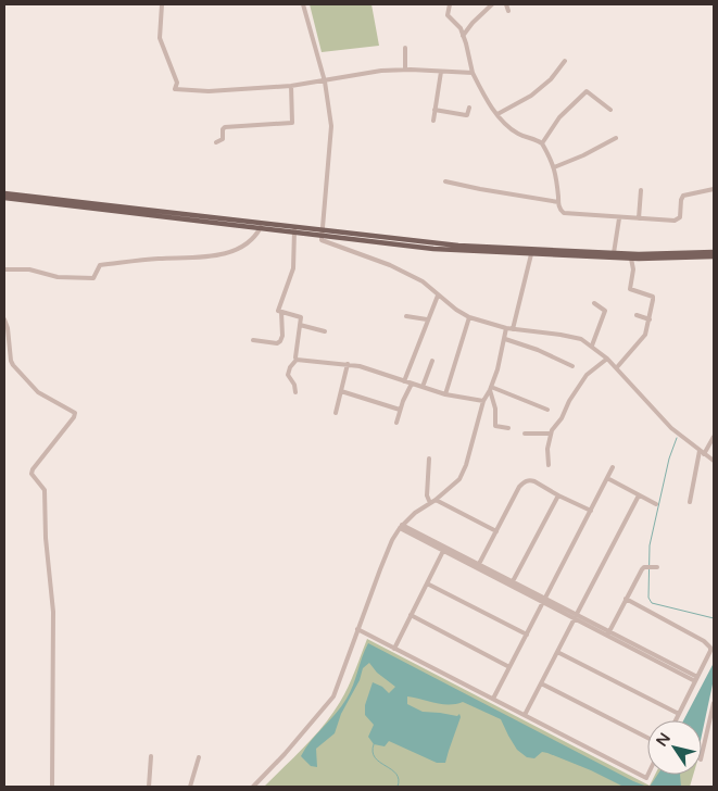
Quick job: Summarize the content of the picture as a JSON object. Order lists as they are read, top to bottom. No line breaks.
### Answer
{"north":"top left"}
